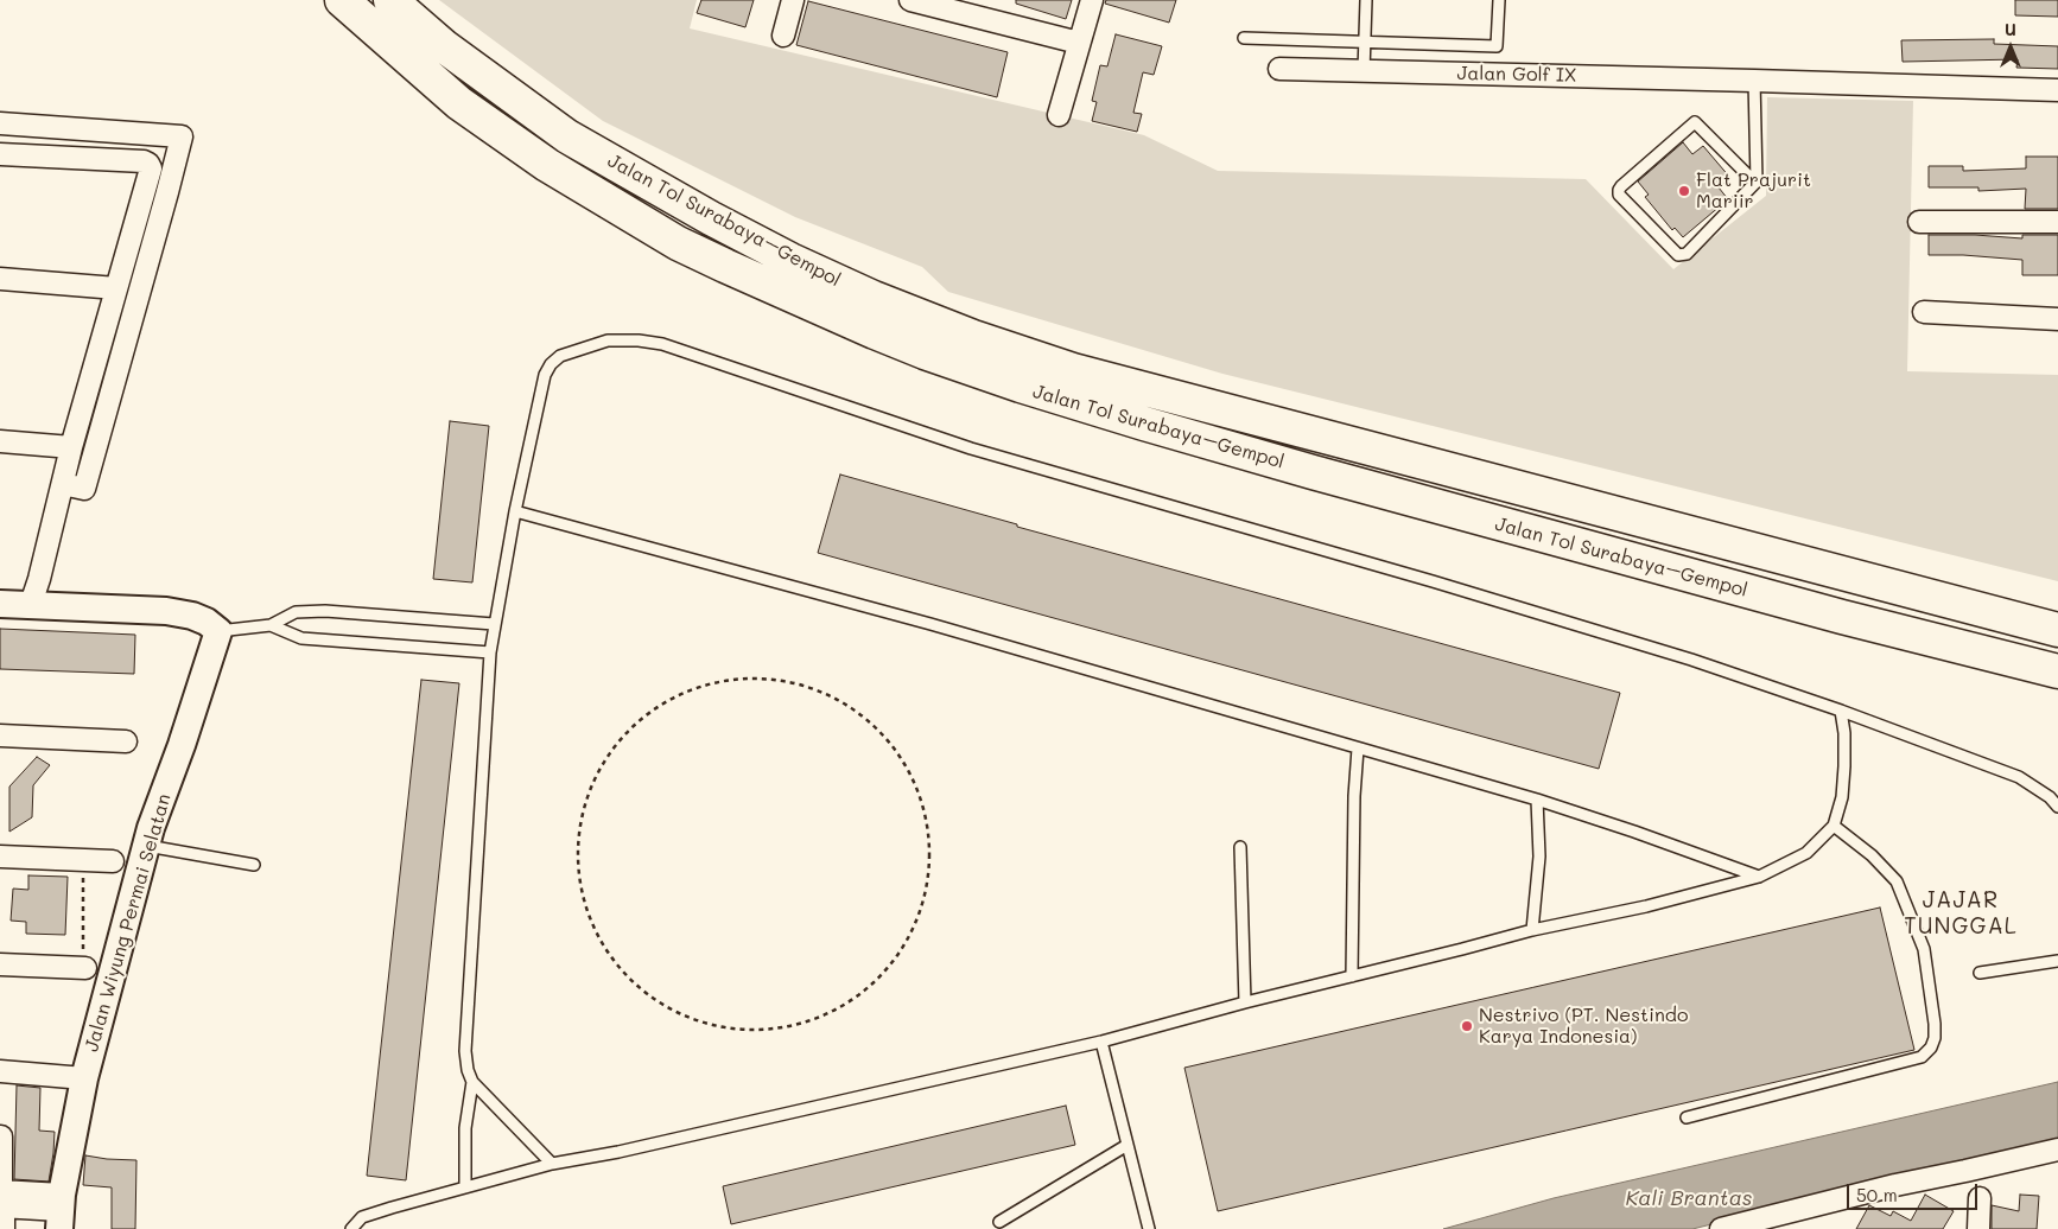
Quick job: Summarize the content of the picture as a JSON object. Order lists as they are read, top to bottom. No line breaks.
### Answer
{"streets":{"highway":["Jalan Tol Surabaya–Gempol"],"street":["Jalan Golf IX","Jalan Wiyung Permai Selatan"]},"districts":["JAJAR TUNGGAL"],"water":["Kali Brantas"],"places":["Flat Prajurit Mariir","Nestrivo (PT. Nestindo Karya Indonesia)"],"scale_bar":"50 m","north":"top"}
